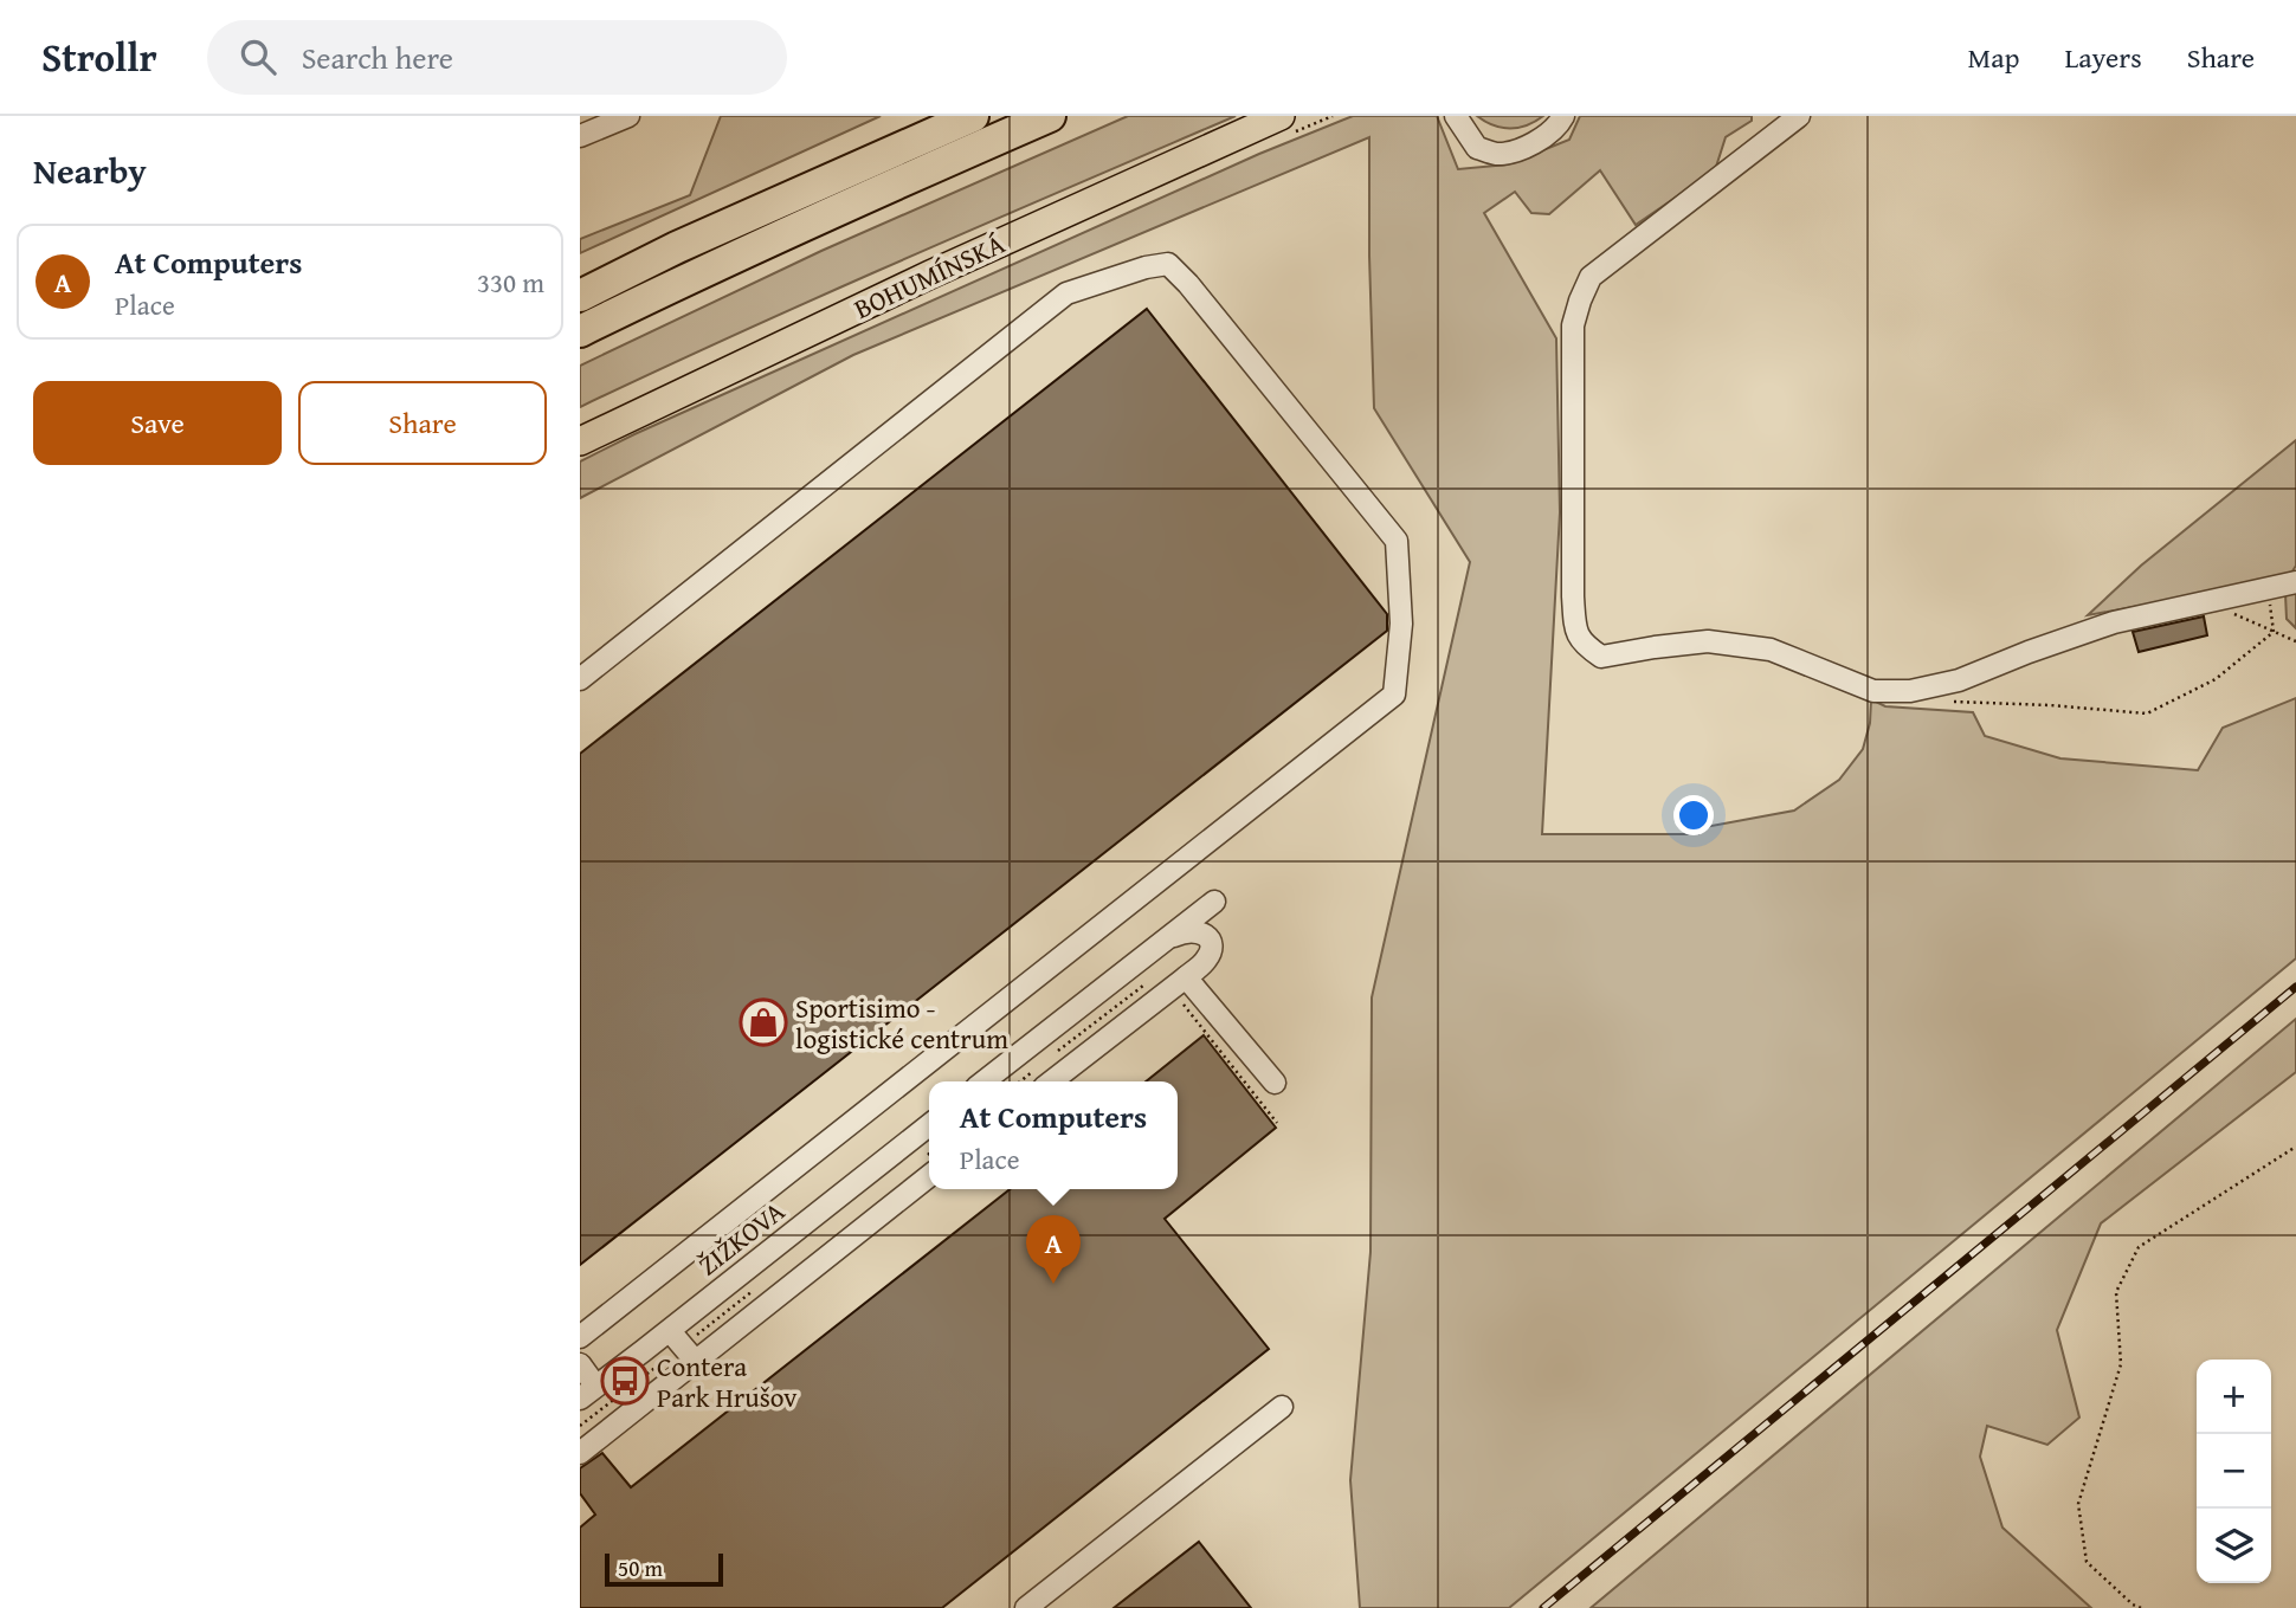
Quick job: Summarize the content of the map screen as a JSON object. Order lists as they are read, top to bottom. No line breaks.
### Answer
{"streets":{"main road":["BOHUMÍNSKÁ"],"street":["ŽIŽKOVA"]},"places":{"shop":["Sportisimo - logistické centrum"],"bus stop":["Contera Park Hrušov"]},"scale_bar":"50 m","page":{"header":"Strollr","search":"Search here","nav":["Map","Layers","Share"],"heading":"Nearby","list":[{"mark":"A","name":"At Computers","note":"Place","value":"330 m"}],"buttons":["Save","Share"],"popup":["At Computers","Place"],"pins":"A","map_buttons":["+","−"],"scale":"50 m"}}
